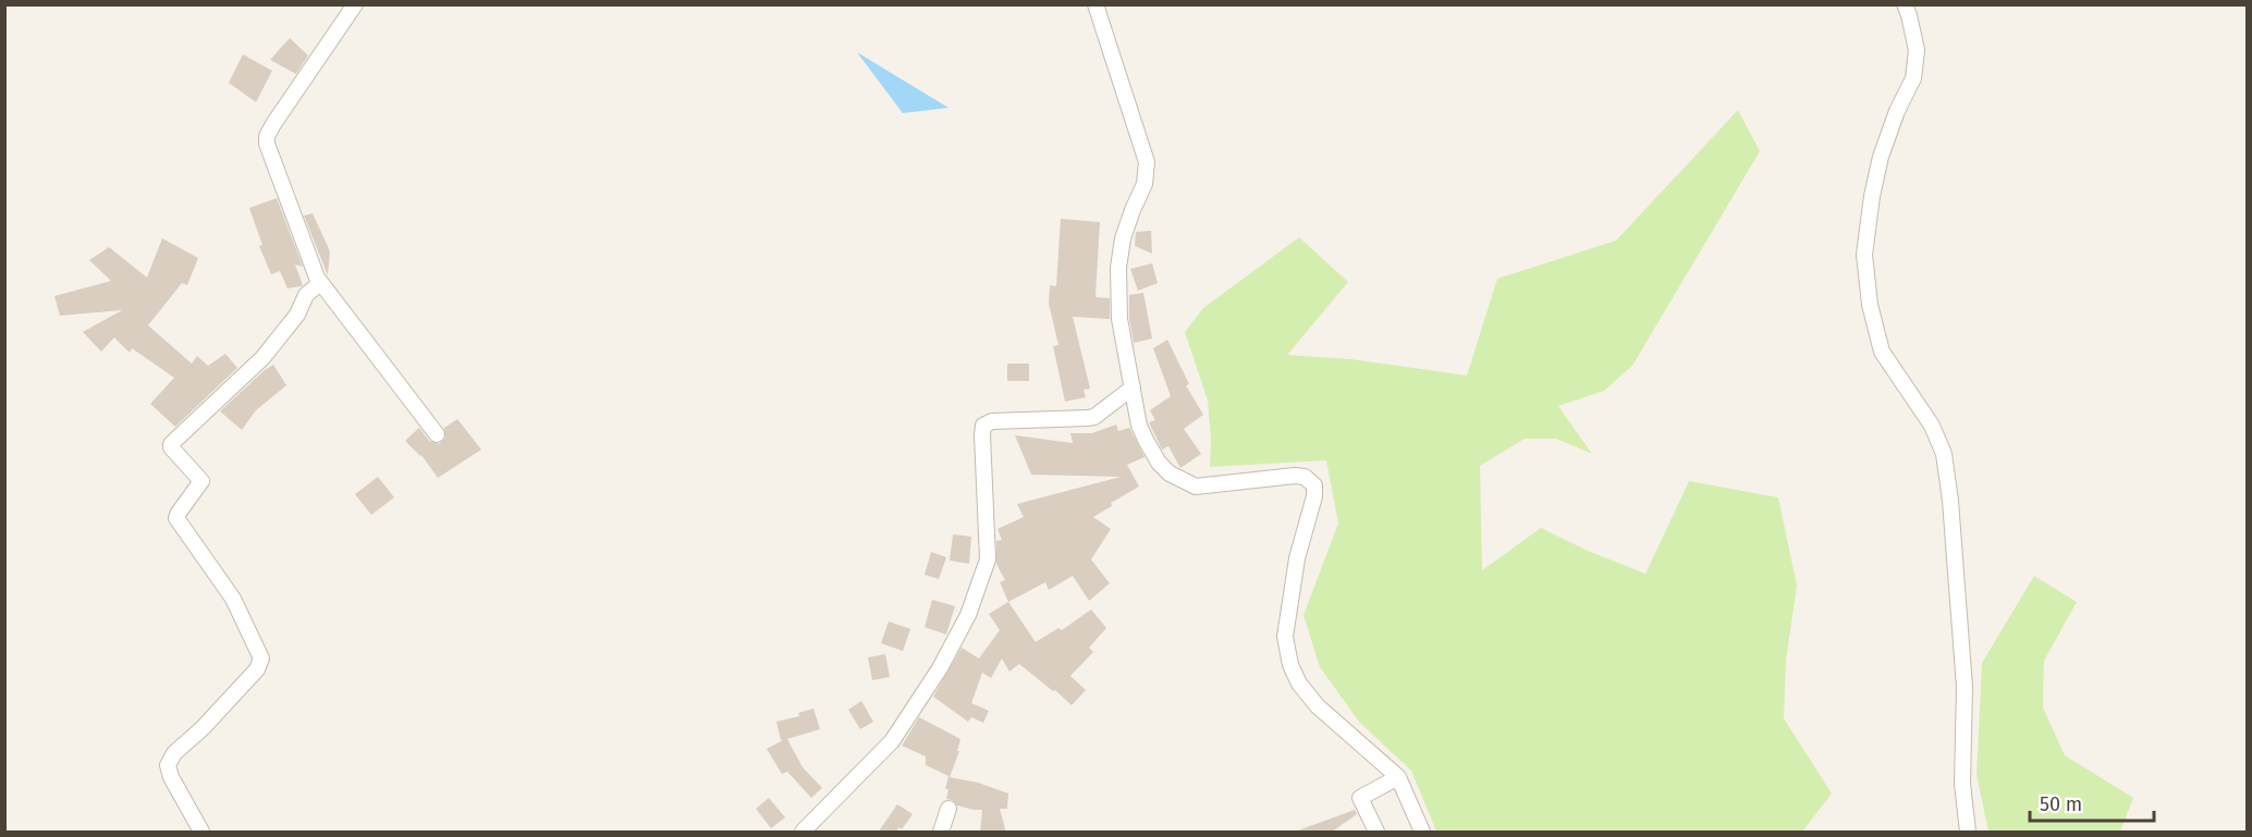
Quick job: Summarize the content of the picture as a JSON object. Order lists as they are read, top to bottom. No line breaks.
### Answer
{"scale_bar":"50 m"}
